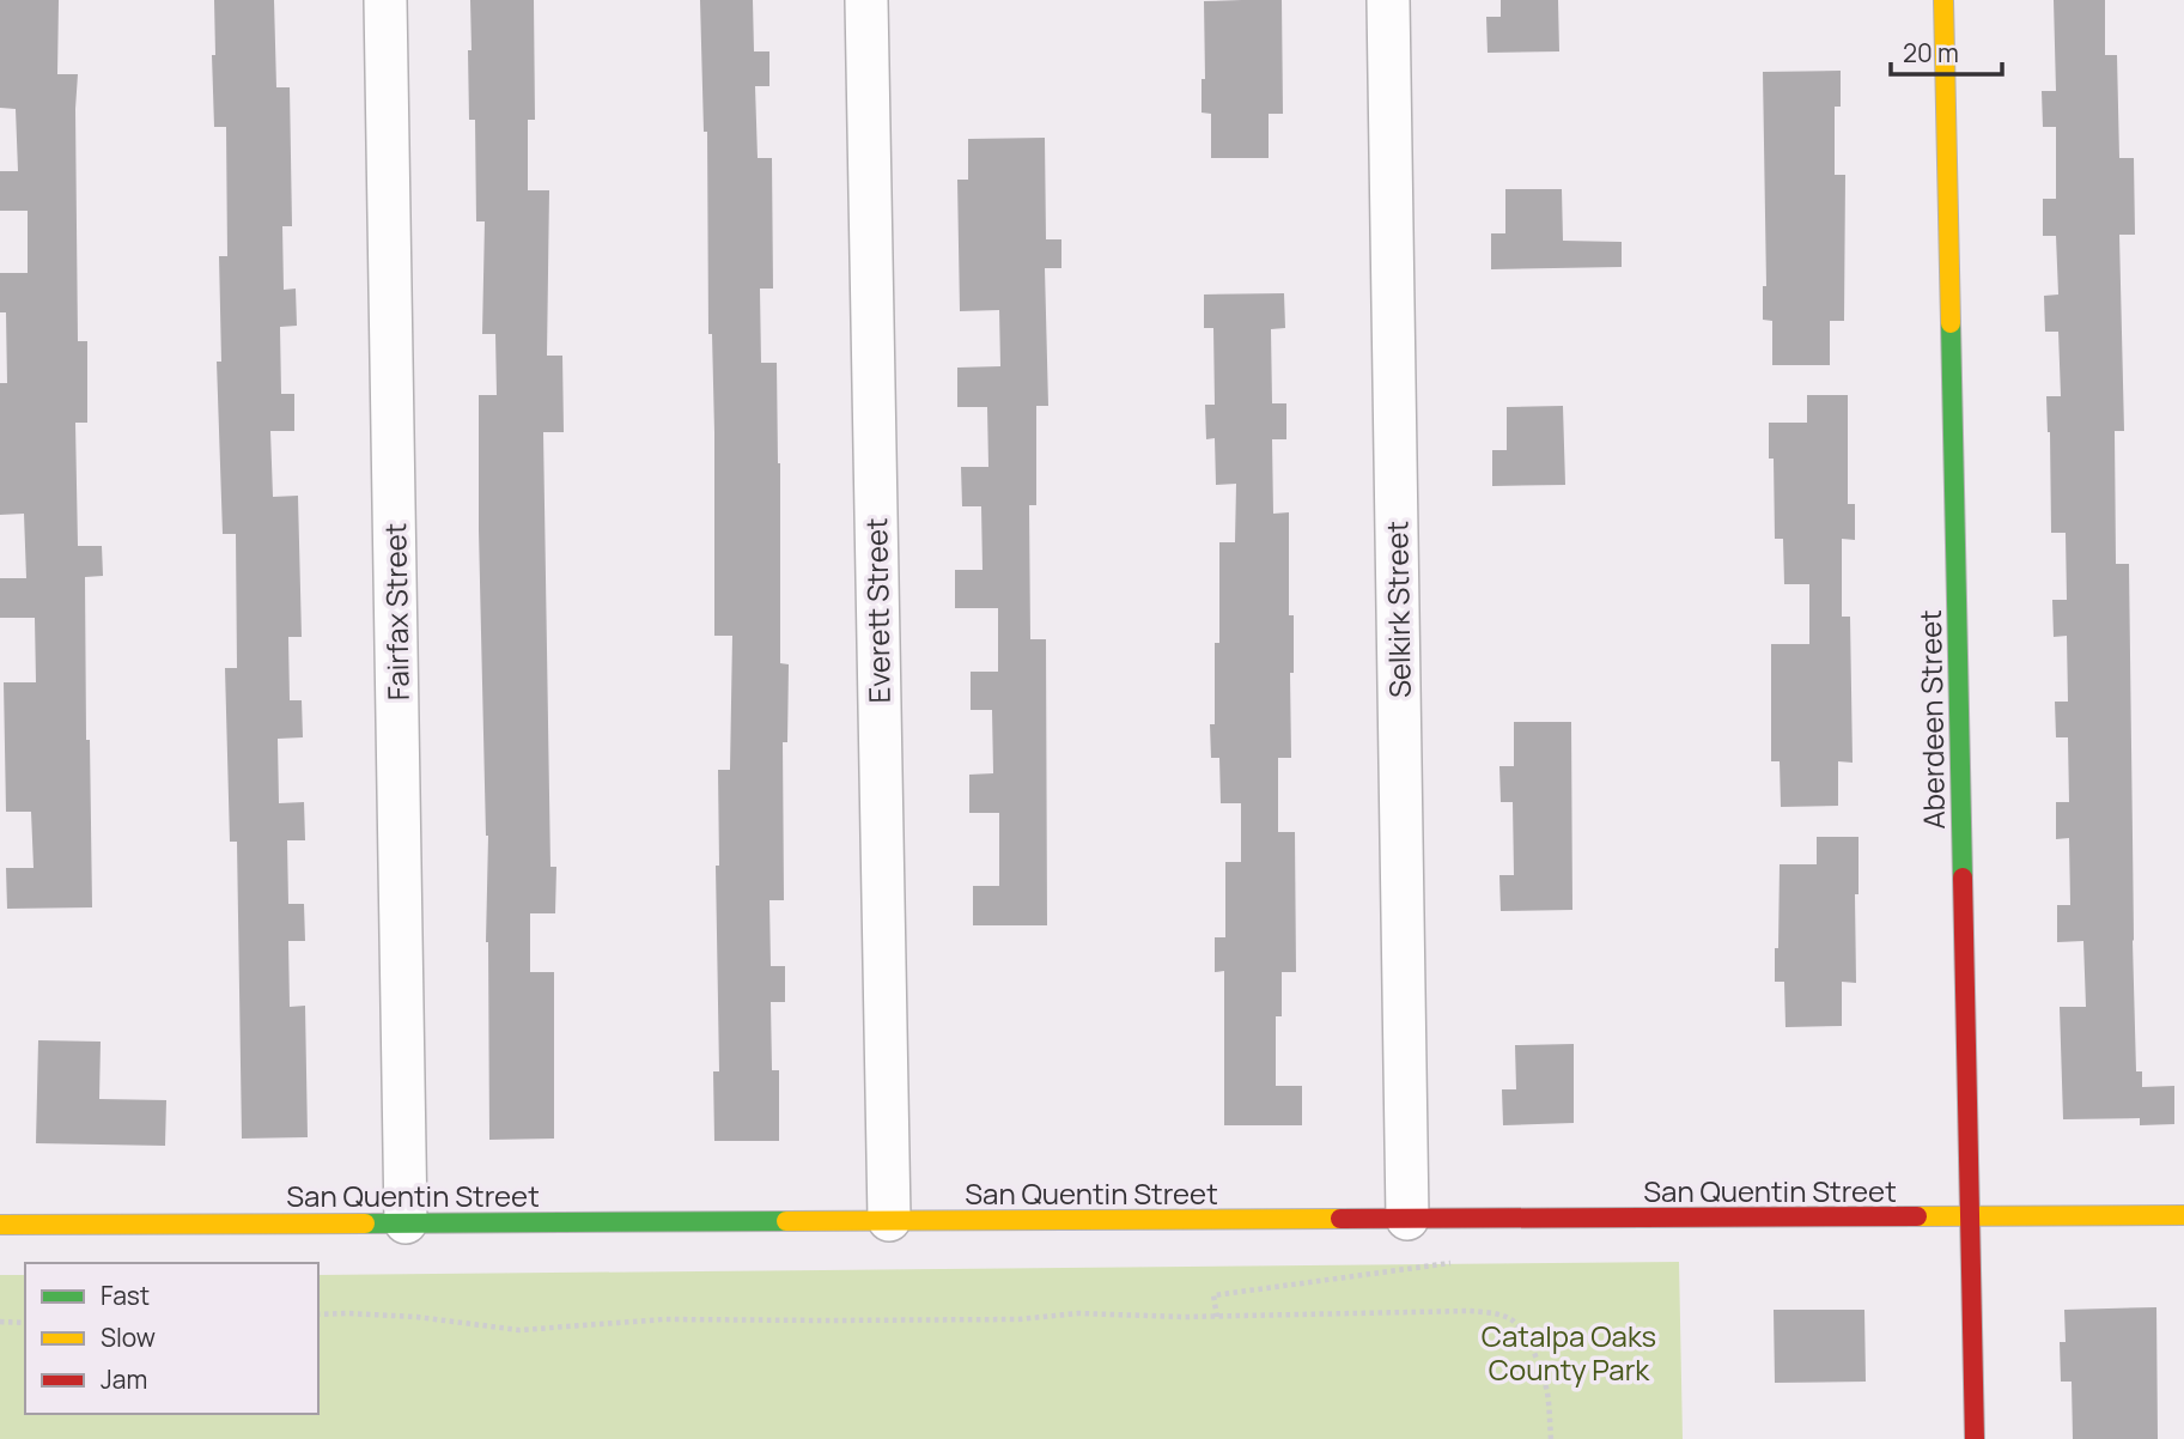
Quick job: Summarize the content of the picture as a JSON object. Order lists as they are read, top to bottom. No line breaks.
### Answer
{"streets":{"street":["Selkirk Street","Everett Street","Fairfax Street","Aberdeen Street","San Quentin Street"]},"crossings":[["Selkirk Street","San Quentin Street"],["Everett Street","San Quentin Street"],["Fairfax Street","San Quentin Street"],["Aberdeen Street","San Quentin Street"]],"parks":["Catalpa Oaks County Park"],"legend":["Fast","Slow","Jam"],"scale_bar":"20 m"}
